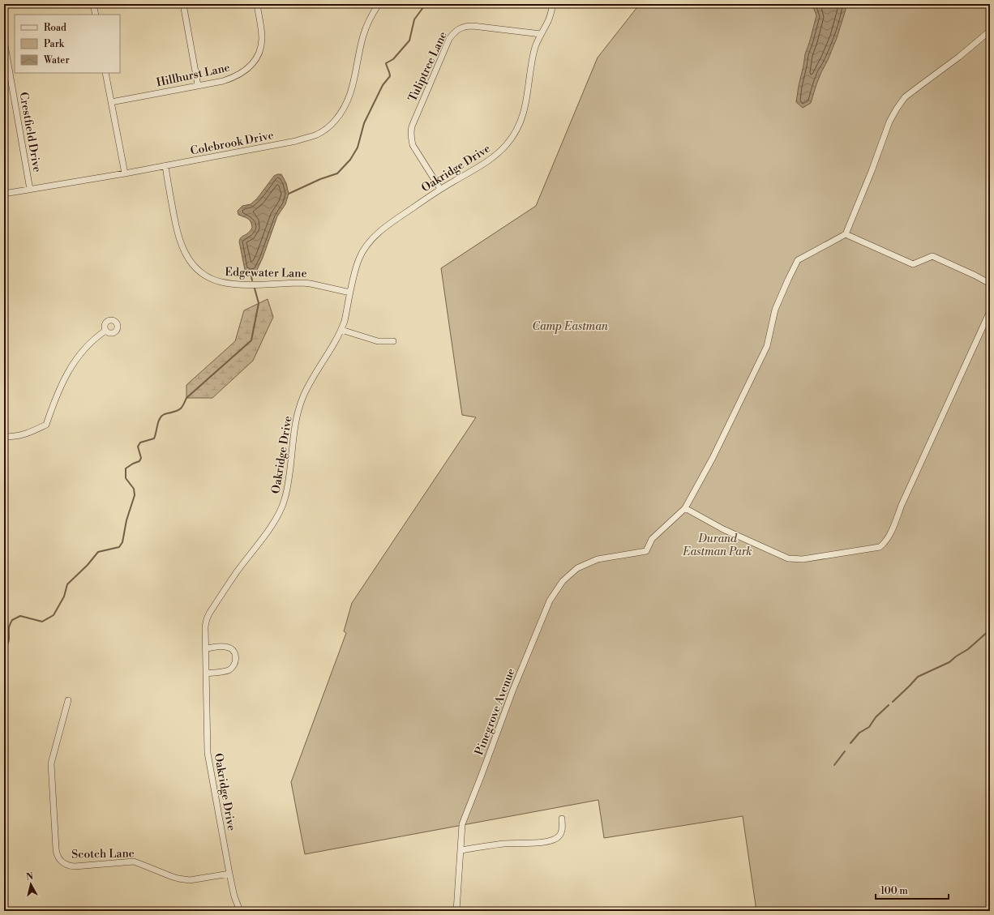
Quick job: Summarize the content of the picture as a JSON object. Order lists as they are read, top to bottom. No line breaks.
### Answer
{"streets":{"street":["Tuliptree Lane","Hillhurst Lane","Crestfield Drive","Colebrook Drive","Oakridge Drive","Edgewater Lane","Pinegrove Avenue","Scotch Lane"]},"crossings":[["Tuliptree Lane","Oakridge Drive"],["Crestfield Drive","Colebrook Drive"],["Colebrook Drive","Edgewater Lane"],["Oakridge Drive","Edgewater Lane"],["Oakridge Drive","Scotch Lane"]],"parks":["Camp Eastman","Durand Eastman Park"],"legend":["Road","Park","Water"],"scale_bar":"100 m","north":"top"}
